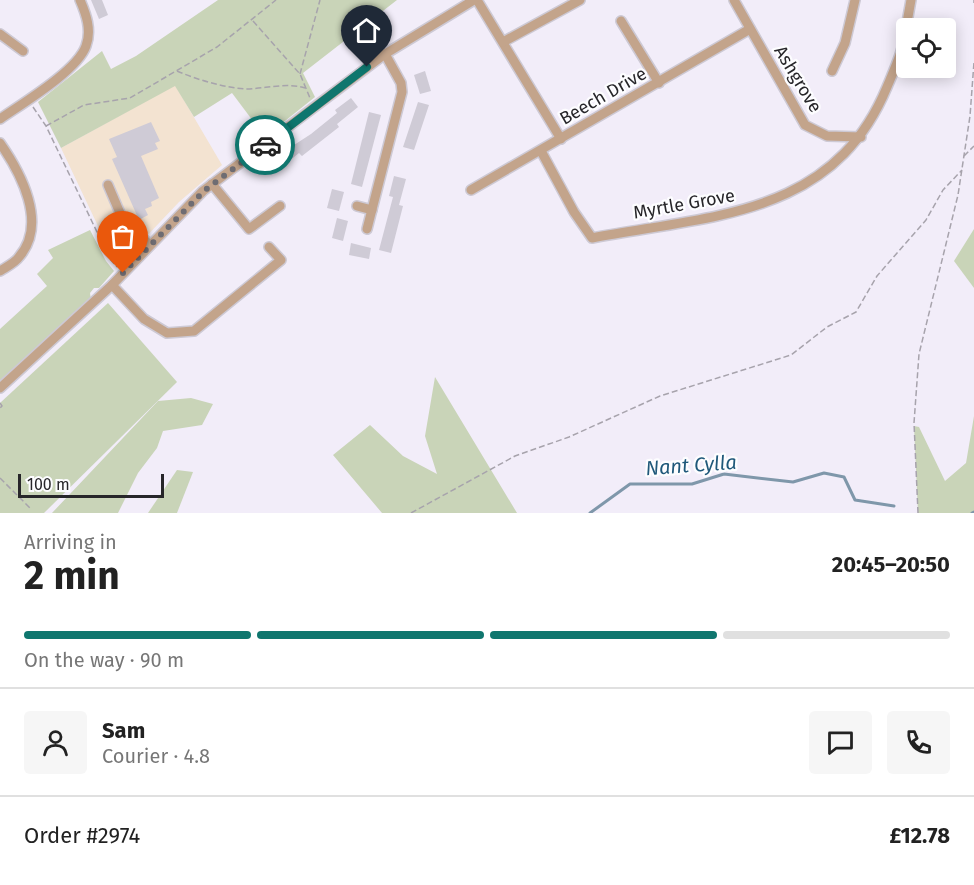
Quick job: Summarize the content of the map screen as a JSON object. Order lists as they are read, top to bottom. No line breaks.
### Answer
{"streets":{"street":["Ashgrove","Beech Drive","Myrtle Grove"]},"crossings":[["Ashgrove","Beech Drive"],["Ashgrove","Myrtle Grove"],["Beech Drive","Myrtle Grove"]],"water":["Nant Cylla"],"scale_bar":"100 m","page":{"scale":"100 m","heading":["2 min","Arriving in","20:45–20:50"],"panel":["Sam","Courier · 4.8","Order #2974","£12.78"],"bar":"On the way · 90 m"}}
